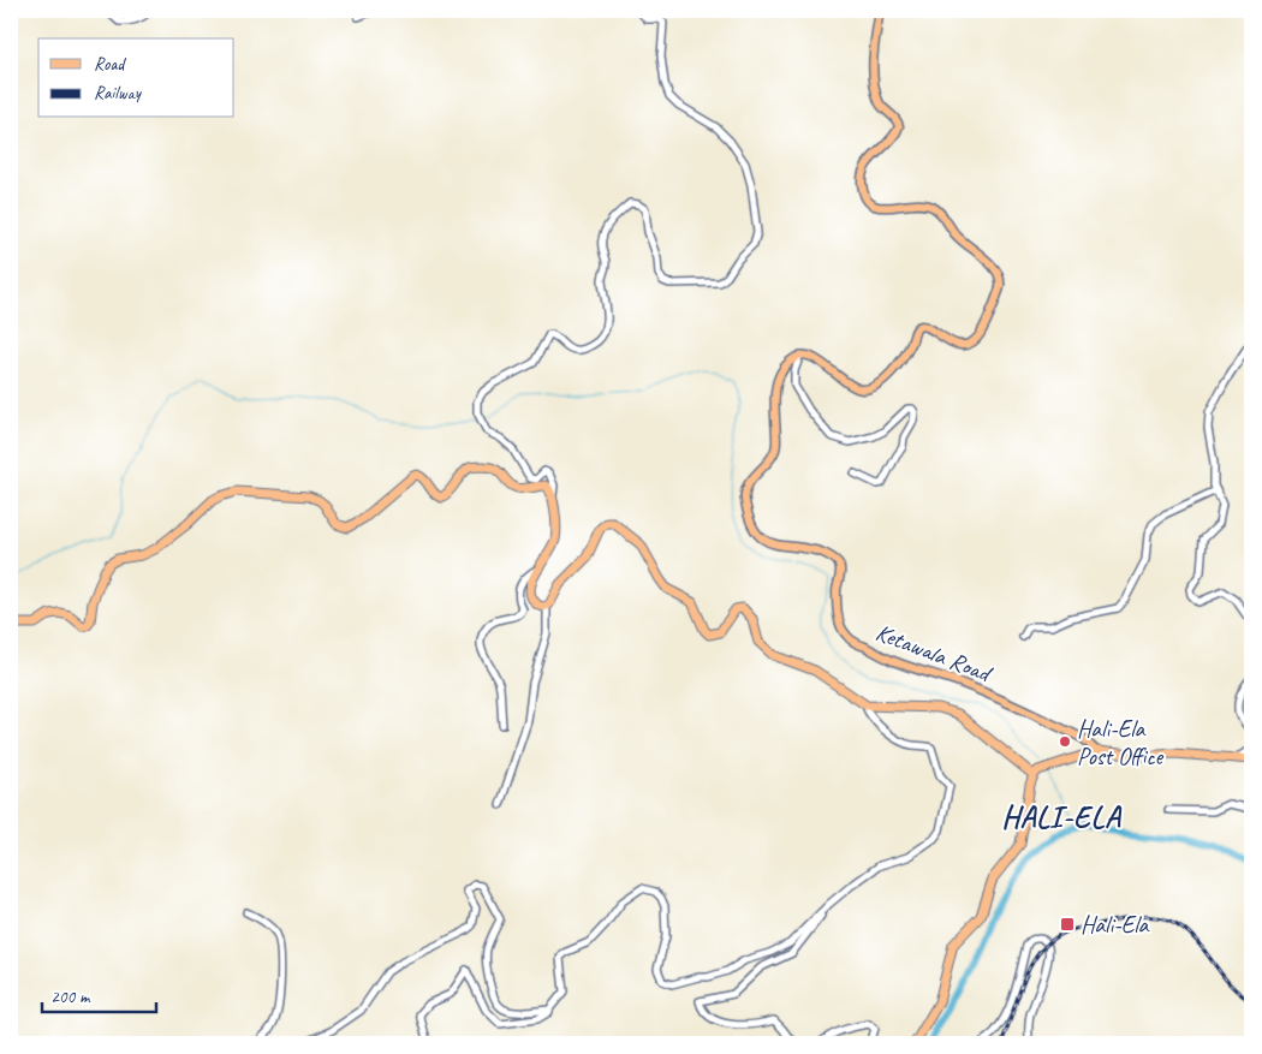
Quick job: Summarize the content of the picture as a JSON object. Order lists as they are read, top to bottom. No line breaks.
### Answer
{"streets":{"main road":["Ketawala Road"]},"districts":["HALI-ELA"],"places":{"other":["Hali-Ela Post Office"],"transit":["Hali-Ela"]},"legend":["Road","Railway"],"scale_bar":"200 m"}
